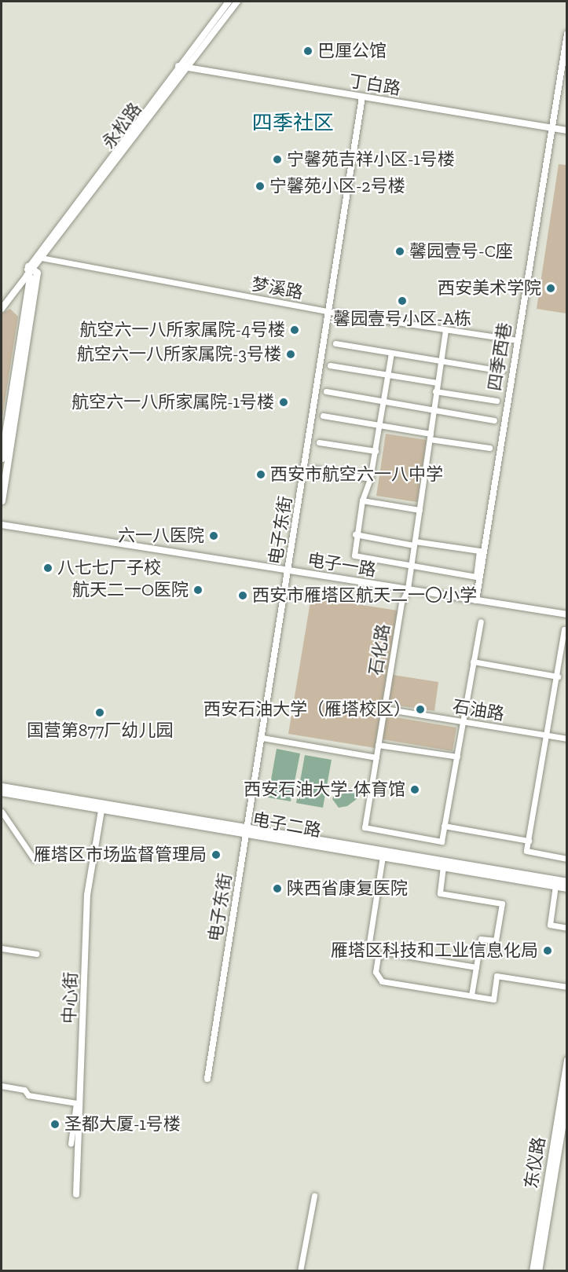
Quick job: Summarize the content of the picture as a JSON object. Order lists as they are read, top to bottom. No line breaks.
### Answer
{"streets":{"main road":["电子二路","东仪路"],"street":["丁白路","永松路","梦溪路","四季西巷","电子东街","电子一路","石化路","石油路","中心街"]},"crossings":[["丁白路","永松路"],["丁白路","四季西巷"],["丁白路","电子东街"],["永松路","梦溪路"],["梦溪路","四季西巷"],["梦溪路","电子东街"],["梦溪路","石化路"],["四季西巷","电子一路"],["电子东街","电子一路"],["电子东街","电子二路"],["电子一路","石化路"],["石化路","石油路"],["电子二路","中心街"]],"districts":["四季社区"],"places":["巴厘公馆","宁馨苑吉祥小区-1号楼","宁馨苑小区-2号楼","馨园壹号-C座","西安美术学院","馨园壹号小区-A栋","航空六一八所家属院-4号楼","航空六一八所家属院-3号楼","航空六一八所家属院-1号楼","西安市航空六一八中学","六一八医院","八七七厂子校","航天二一O医院","西安市雁塔区航天二一〇小学","西安石油大学（雁塔校区）","国营第877厂幼儿园","西安石油大学-体育馆","雁塔区市场监督管理局","陕西省康复医院","雁塔区科技和工业信息化局","圣都大厦-1号楼"]}
